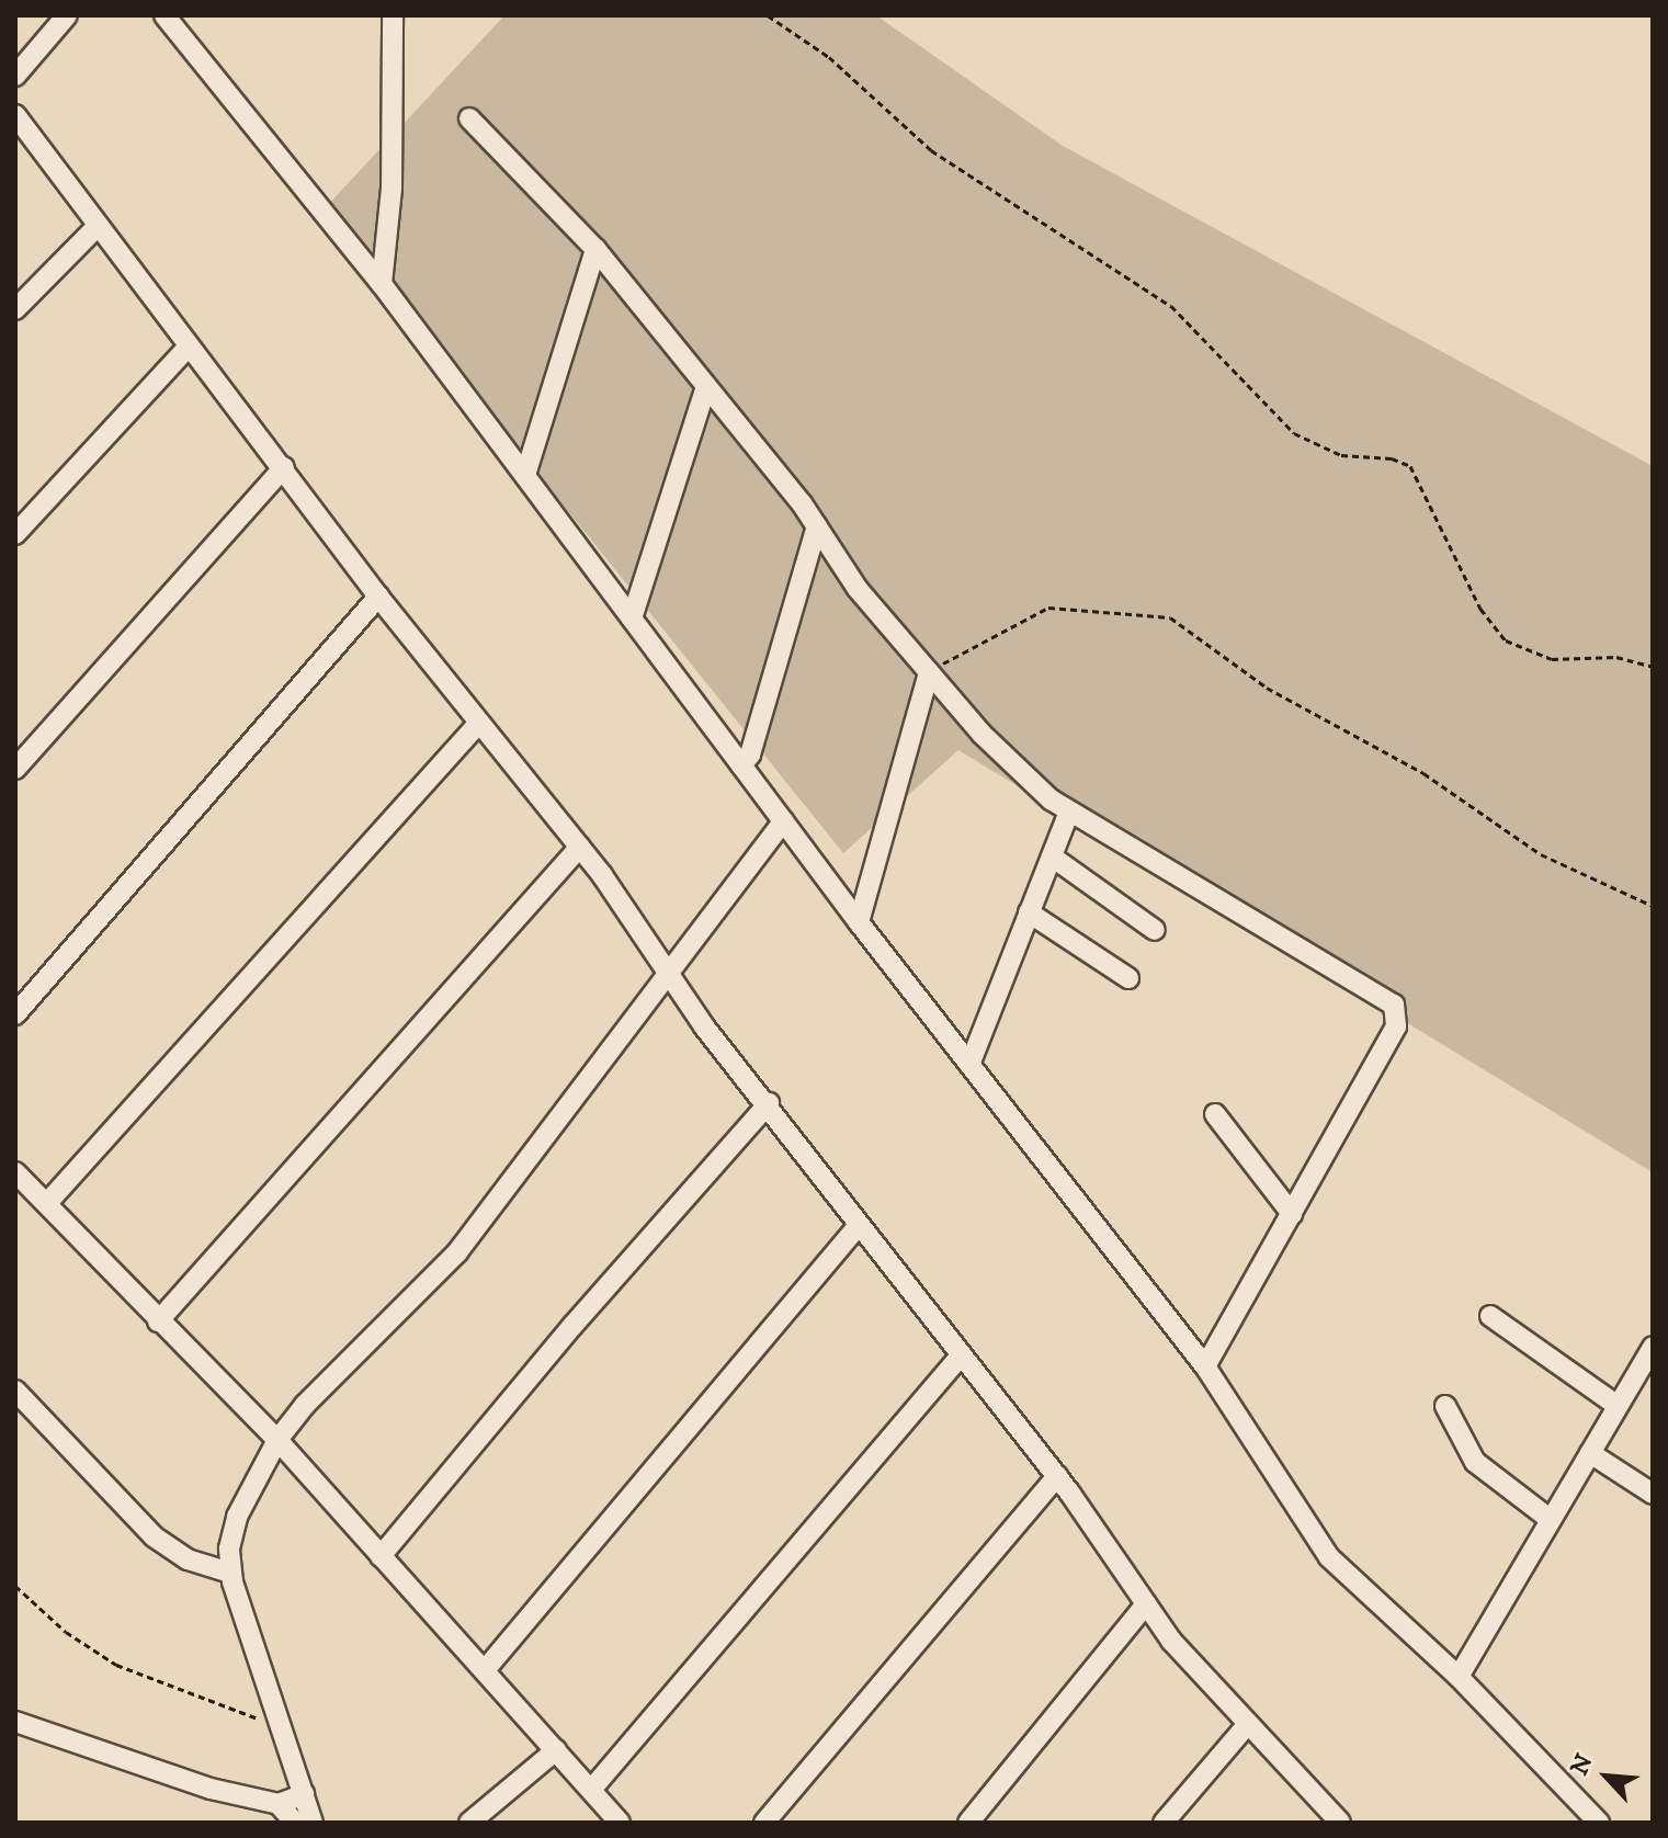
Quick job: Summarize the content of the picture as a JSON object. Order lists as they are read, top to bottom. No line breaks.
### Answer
{"north":"top left"}
